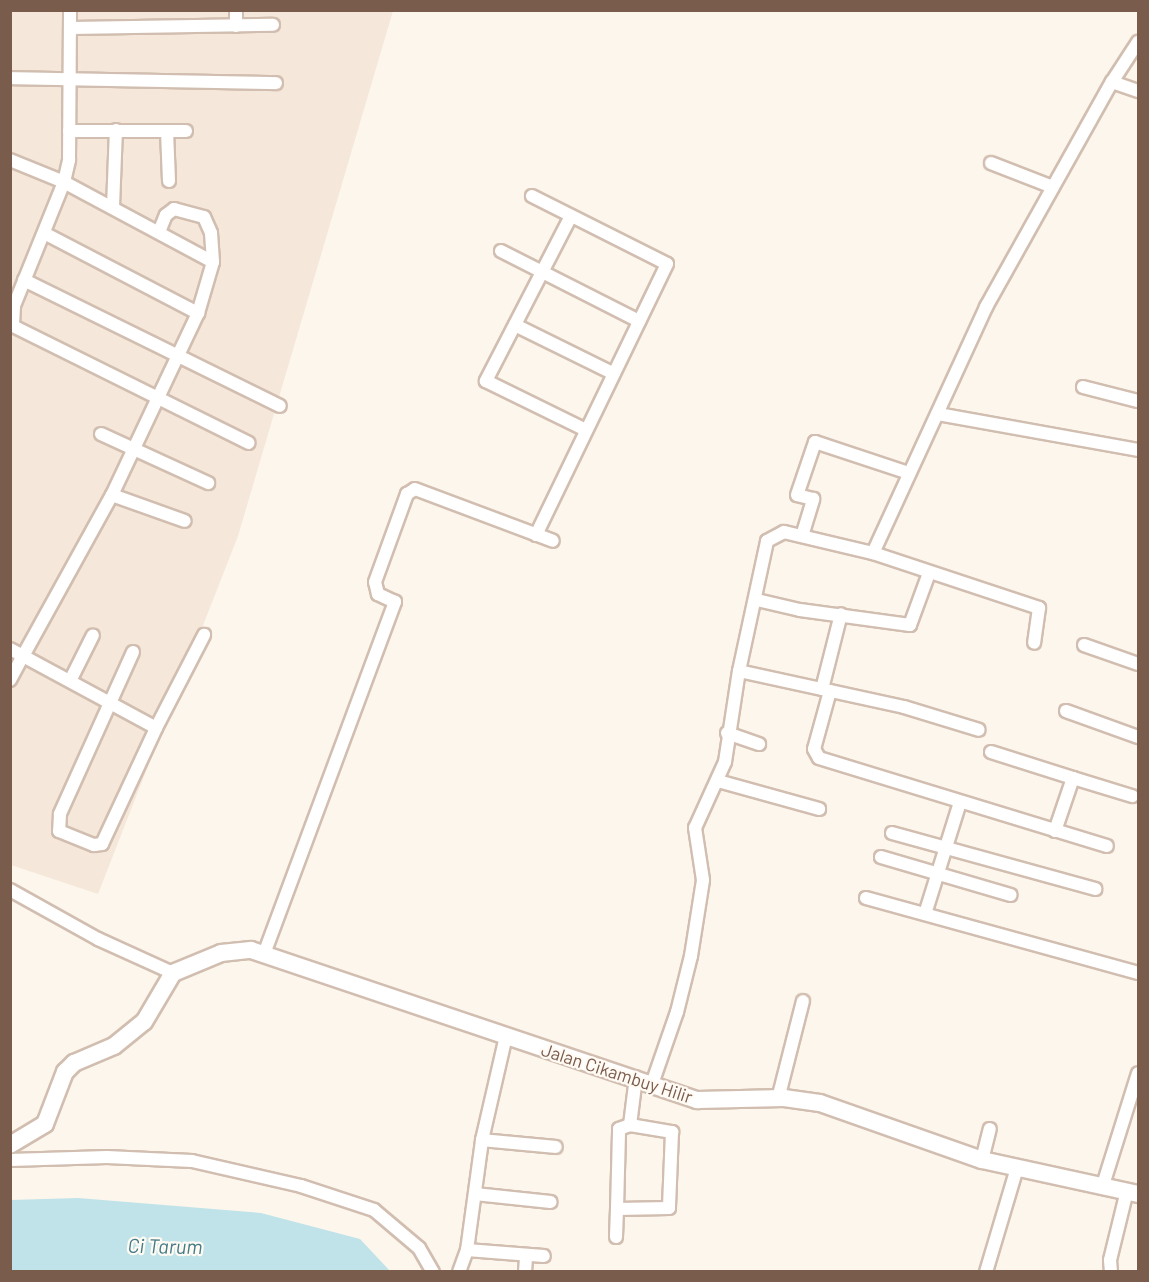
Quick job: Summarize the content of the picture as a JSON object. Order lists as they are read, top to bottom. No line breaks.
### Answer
{"streets":{"street":["Jalan Cikambuy Hilir"]},"water":["Ci Tarum"]}
